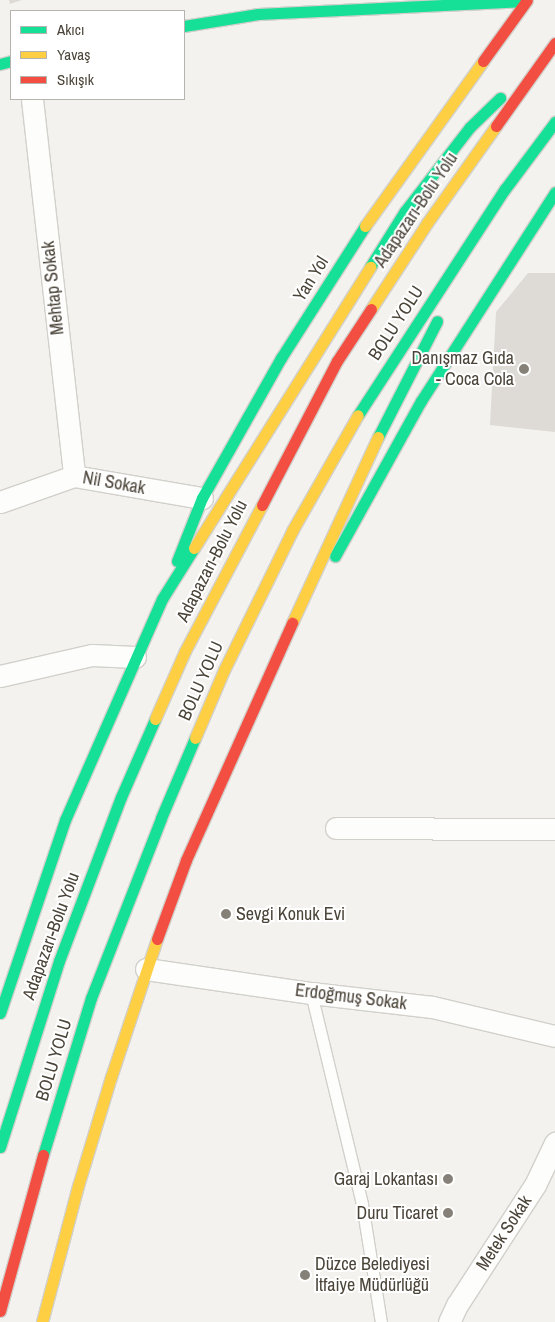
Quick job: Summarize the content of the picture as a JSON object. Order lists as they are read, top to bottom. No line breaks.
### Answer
{"streets":{"main road":["Adapazarı-Bolu Yolu","Yan Yol","BOLU YOLU"],"street":["Mehtap Sokak","Nil Sokak","Erdoğmuş Sokak","Metek Sokak"]},"crossings":[["Yan Yol","Nil Sokak"],["Mehtap Sokak","Nil Sokak"]],"places":["Danışmaz Gıda - Coca Cola","Sevgi Konuk Evi","Garaj Lokantası","Duru Ticaret","Düzce Belediyesi İtfaiye Müdürlüğü"],"legend":["Akıcı","Yavaş","Sıkışık"]}
